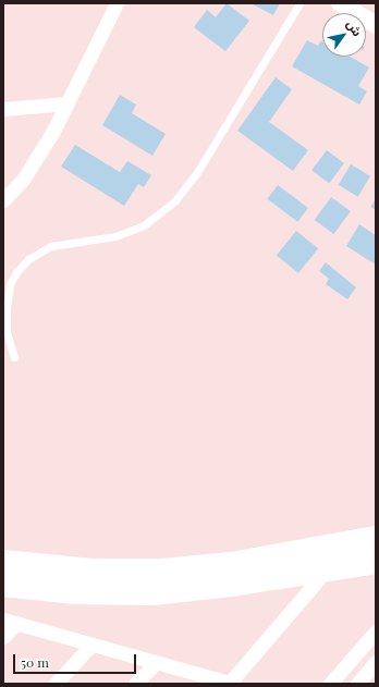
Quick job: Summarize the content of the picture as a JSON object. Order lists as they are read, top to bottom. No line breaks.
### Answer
{"scale_bar":"50 m","north":"top right"}
